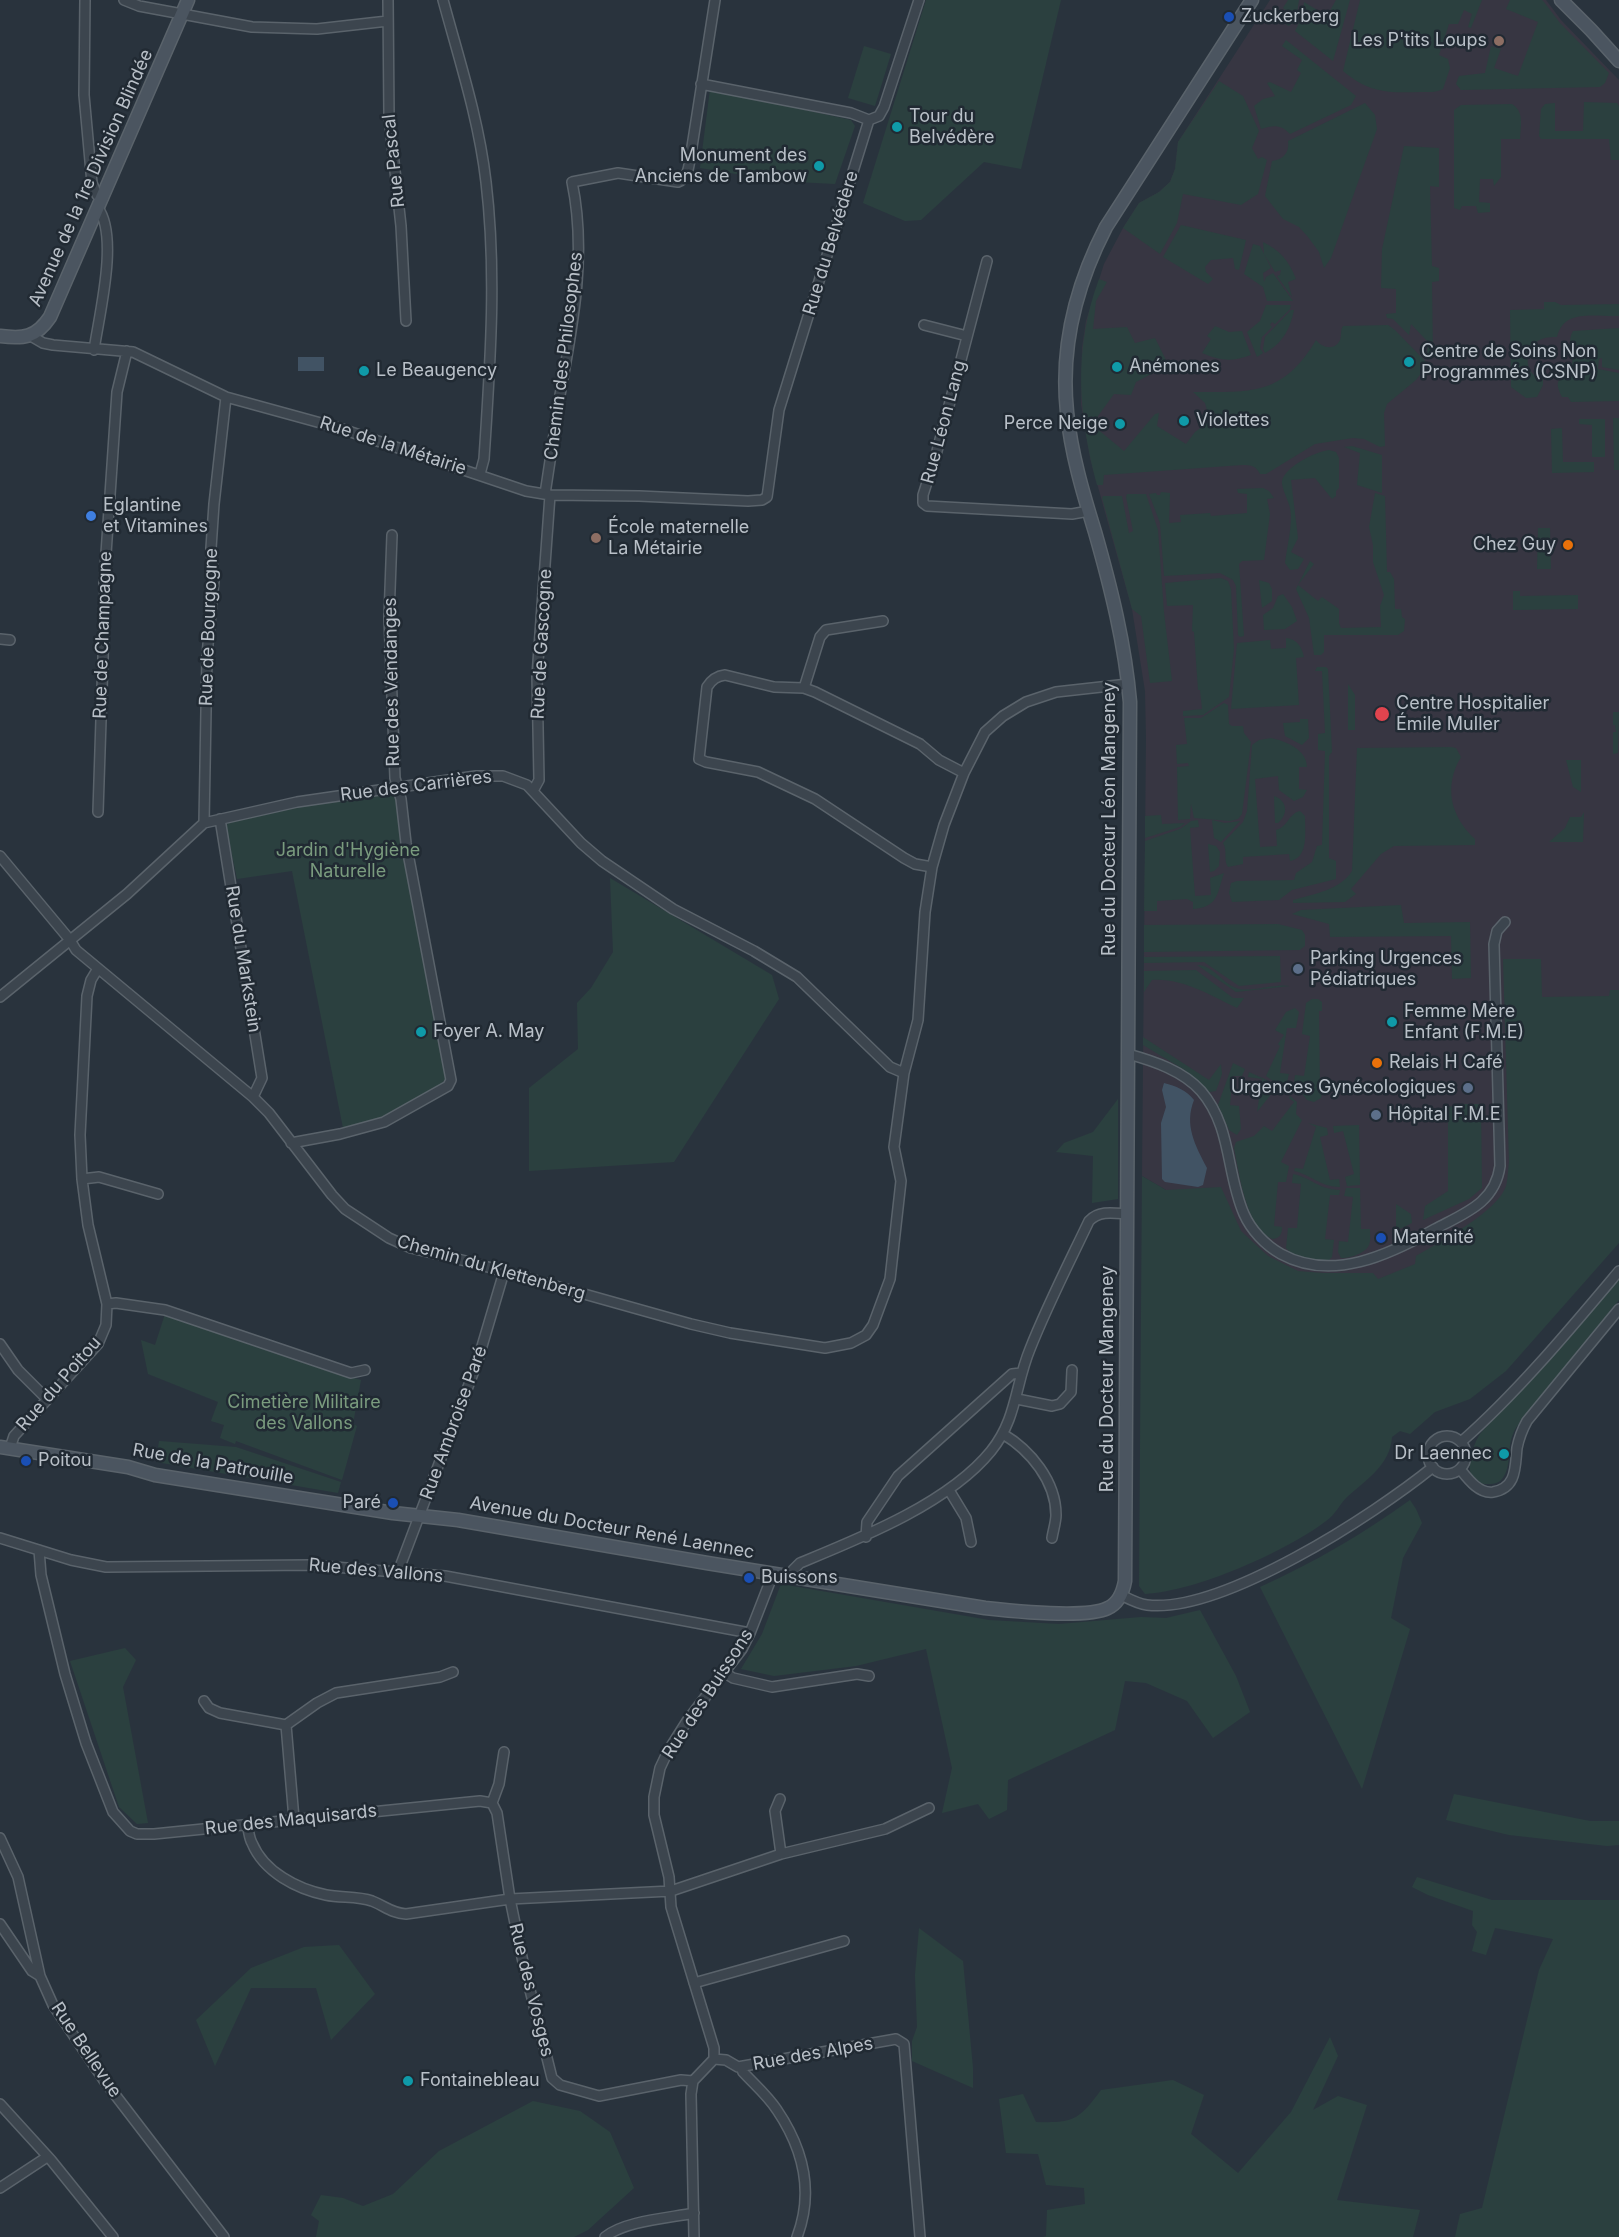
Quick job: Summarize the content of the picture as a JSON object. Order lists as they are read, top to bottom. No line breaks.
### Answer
{"streets":{"street":["Rue Pascal","Avenue de la 1re Division Blindée","Rue du Belvédère","Chemin des Philosophes","Rue Léon Lang","Rue de la Métairie","Rue de Bourgogne","Rue de Champagne","Rue de Gascogne","Rue des Vendanges","Rue des Carrières","Rue du Docteur Léon Mangeney","Rue du Markstein","Chemin du Klettenberg","Rue du Docteur Mangeney","Rue du Poitou","Rue Ambroise Paré","Rue de la Patrouille","Avenue du Docteur René Laennec","Rue des Vallons","Rue des Buissons","Rue des Maquisards","Rue des Vosges","Rue Bellevue","Rue des Alpes"]},"crossings":[["Avenue de la 1re Division Blindée","Rue de la Métairie"],["Rue du Belvédère","Rue de la Métairie"],["Chemin des Philosophes","Rue de la Métairie"],["Chemin des Philosophes","Rue de Gascogne"],["Rue Léon Lang","Rue du Docteur Léon Mangeney"],["Rue de la Métairie","Rue de Bourgogne"],["Rue de la Métairie","Rue de Champagne"],["Rue de la Métairie","Rue de Gascogne"],["Rue de Bourgogne","Rue des Carrières"],["Rue de Gascogne","Rue des Carrières"],["Rue des Vendanges","Rue des Carrières"],["Rue des Vendanges","Chemin du Klettenberg"],["Rue des Carrières","Rue du Markstein"],["Rue des Carrières","Chemin du Klettenberg"],["Rue du Docteur Léon Mangeney","Chemin du Klettenberg"],["Rue du Docteur Léon Mangeney","Rue du Docteur Mangeney"],["Rue du Markstein","Chemin du Klettenberg"],["Chemin du Klettenberg","Rue du Poitou"],["Chemin du Klettenberg","Rue Ambroise Paré"],["Rue du Docteur Mangeney","Avenue du Docteur René Laennec"],["Rue du Poitou","Rue de la Patrouille"],["Rue Ambroise Paré","Rue de la Patrouille"],["Rue Ambroise Paré","Avenue du Docteur René Laennec"],["Rue Ambroise Paré","Rue des Vallons"],["Rue de la Patrouille","Avenue du Docteur René Laennec"],["Avenue du Docteur René Laennec","Rue des Buissons"],["Rue des Vallons","Rue des Buissons"],["Rue des Vallons","Rue des Maquisards"],["Rue des Buissons","Rue des Alpes"]],"parks":["Jardin d'Hygiène Naturelle","Cimetière Militaire des Vallons"],"places":["Zuckerberg","Les P'tits Loups","Tour du Belvédère","Monument des Anciens de Tambow","Centre de Soins Non Programmés (CSNP)","Anémones","Le Beaugency","Violettes","Perce Neige","Eglantine et Vitamines","École maternelle La Métairie","Chez Guy","Centre Hospitalier Émile Muller","Parking Urgences Pédiatriques","Femme Mère Enfant (F.M.E)","Foyer A. May","Relais H Café","Urgences Gynécologiques","Hôpital F.M.E","Maternité","Dr Laennec","Poitou","Paré","Buissons","Fontainebleau"]}
